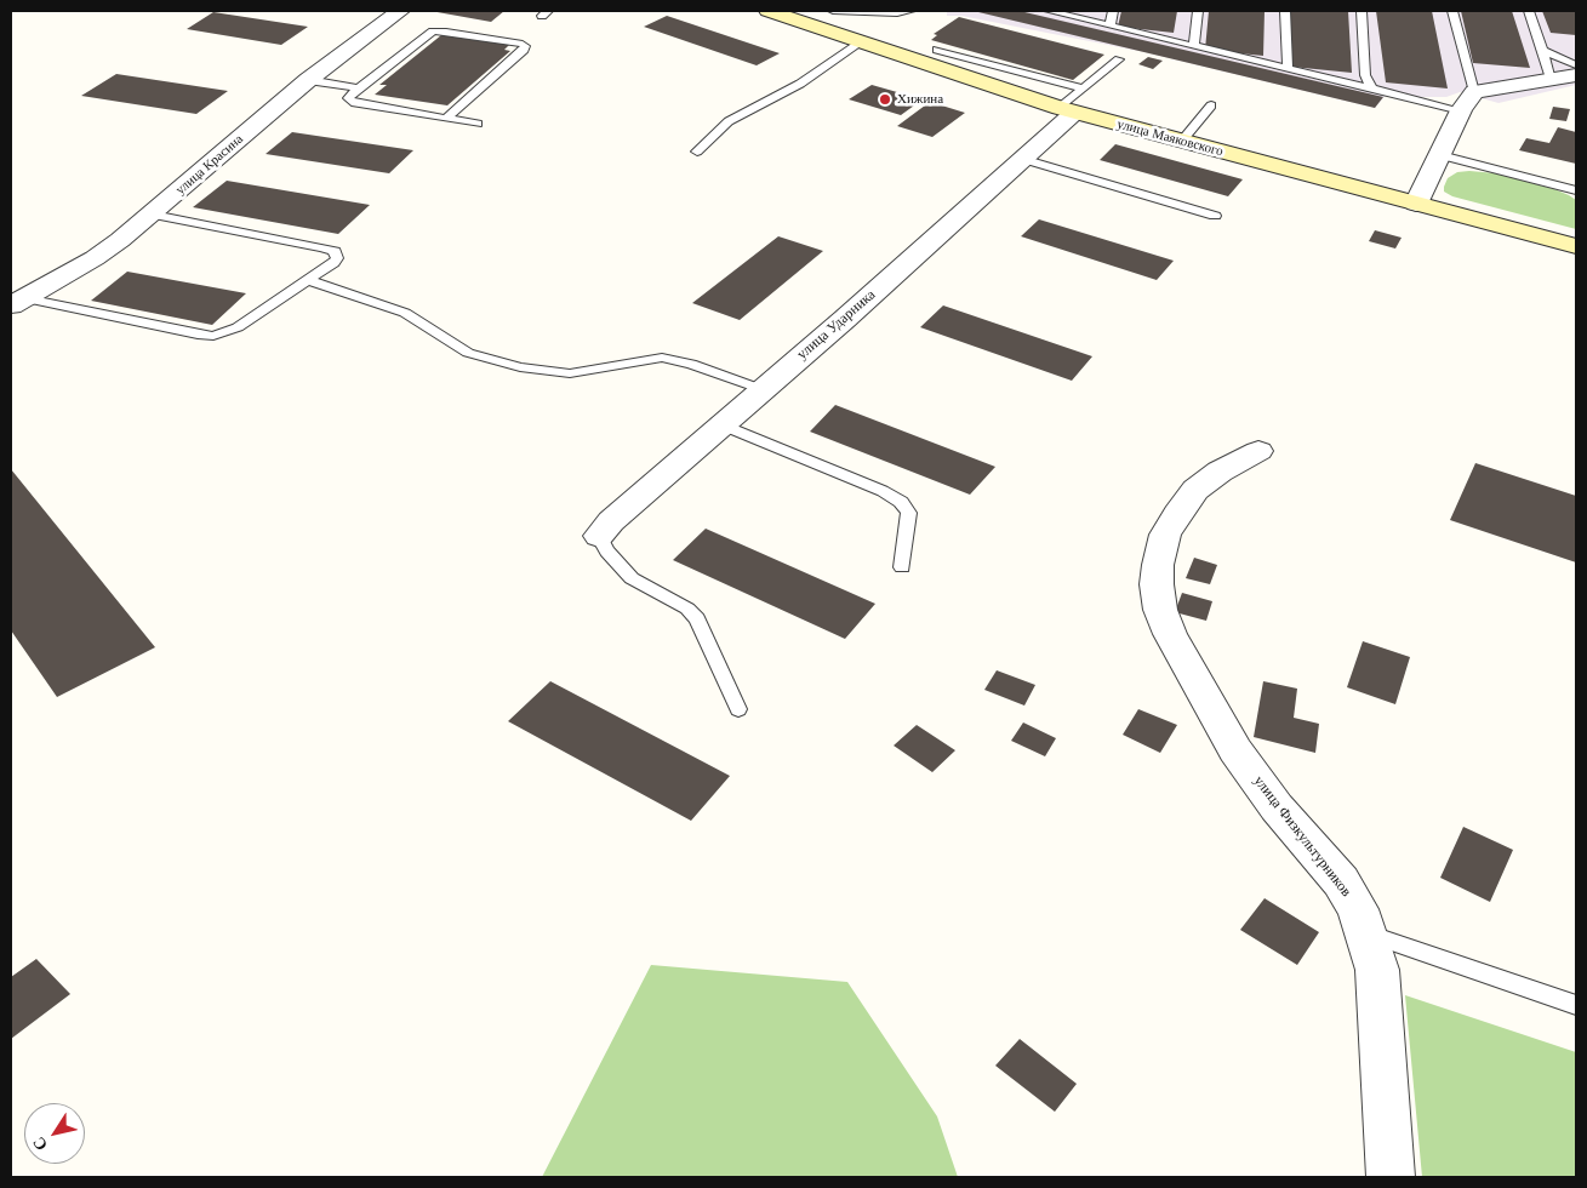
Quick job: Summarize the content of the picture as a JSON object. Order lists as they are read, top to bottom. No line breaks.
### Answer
{"streets":{"street":["улица Маяковского","улица Красина","улица Ударника","улица Физкультурников"]},"crossings":[["улица Маяковского","улица Ударника"]],"places":["Хижина"],"north":"bottom left"}
